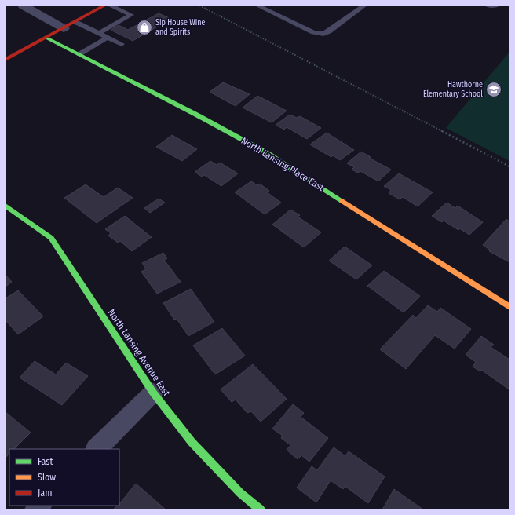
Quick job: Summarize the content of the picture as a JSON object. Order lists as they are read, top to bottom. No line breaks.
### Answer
{"streets":{"street":["North Lansing Place East","North Lansing Avenue East"]},"places":{"shop":["Sip House Wine and Spirits"],"school or university":["Hawthorne Elementary School"]},"legend":["Fast","Slow","Jam"]}
